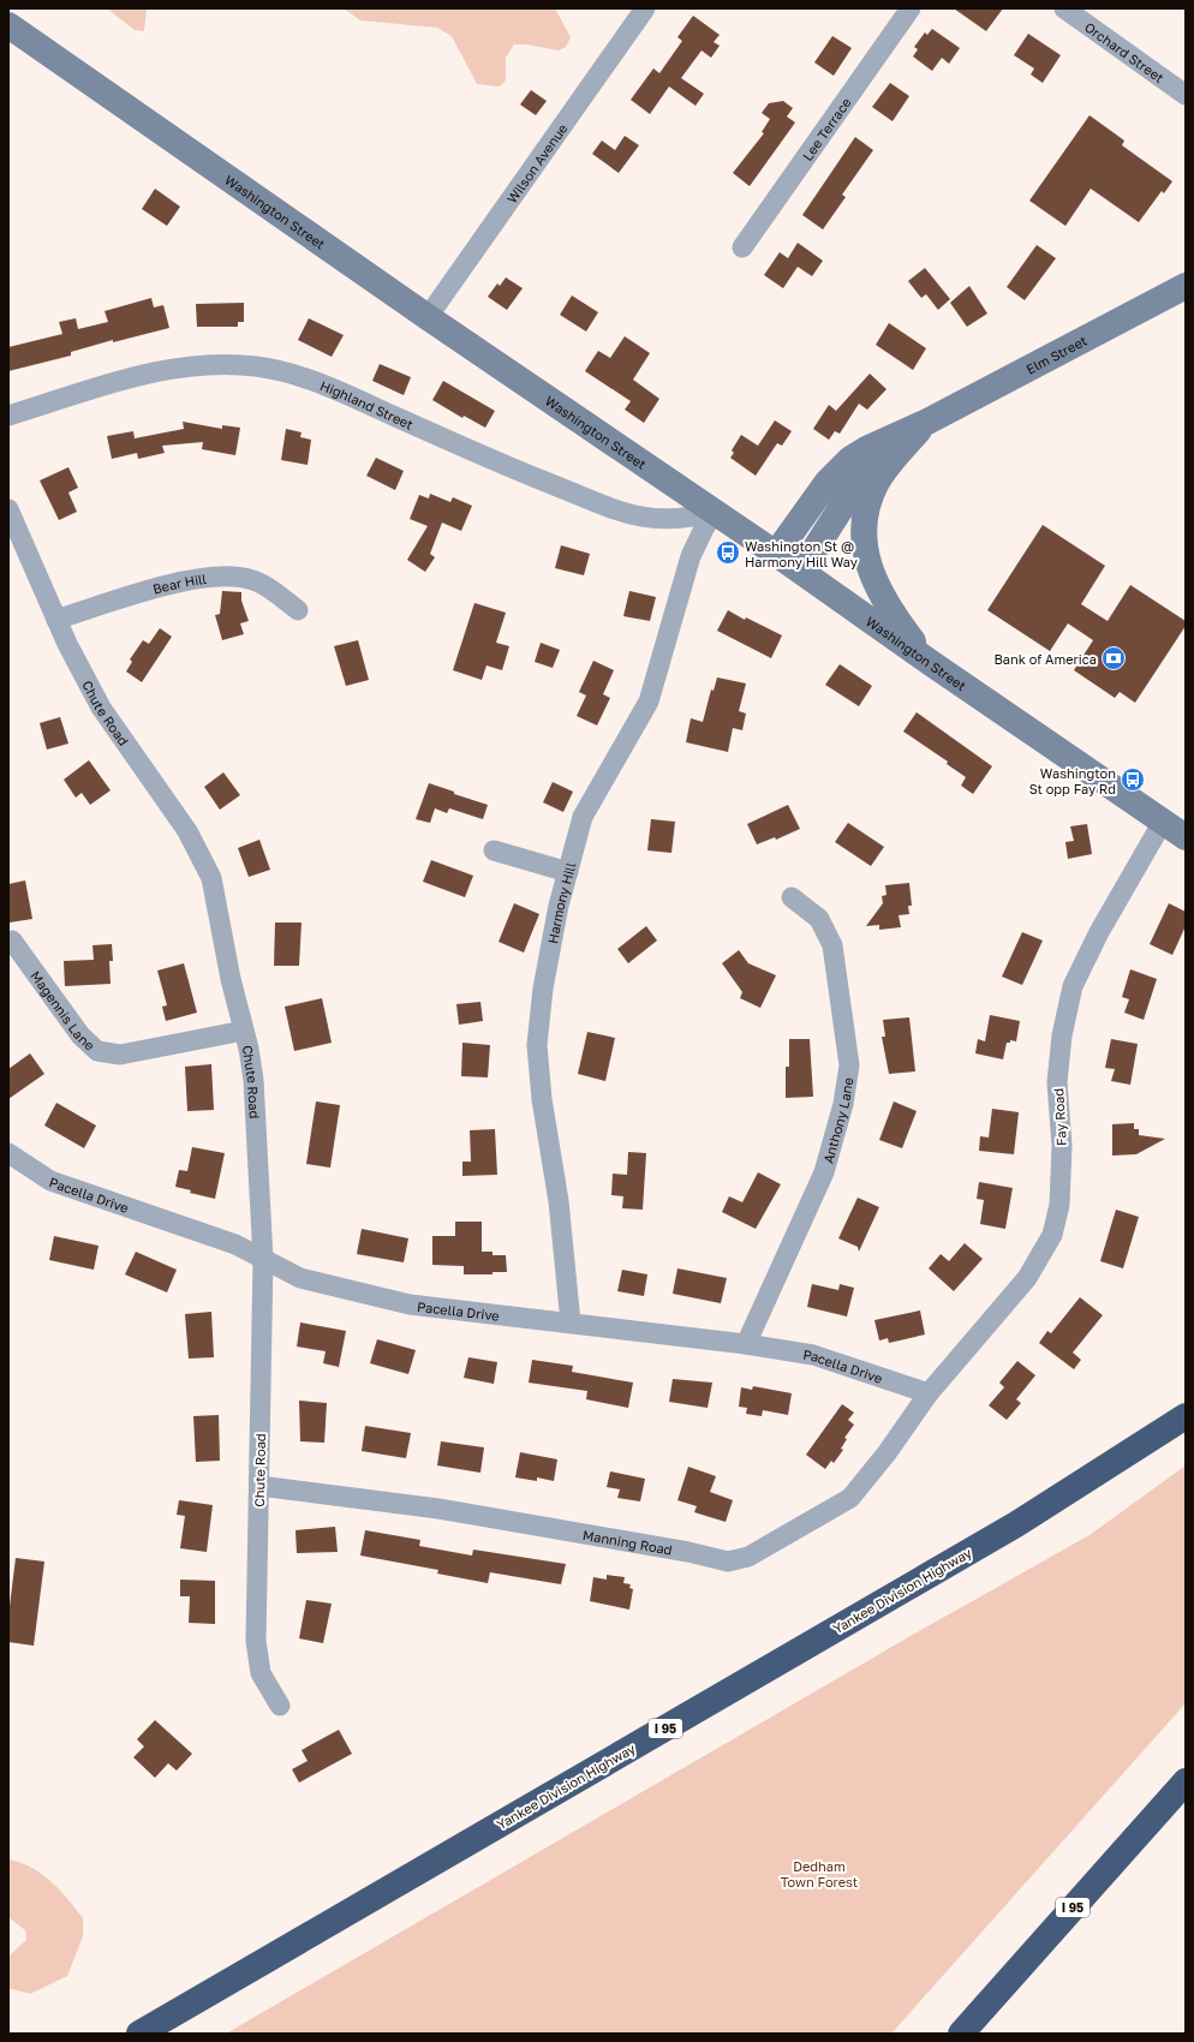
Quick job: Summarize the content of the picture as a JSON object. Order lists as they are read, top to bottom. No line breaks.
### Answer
{"streets":{"highway":["Yankee Division Highway","I 95"],"main road":["Washington Street","Elm Street"],"street":["Orchard Street","Lee Terrace","Wilson Avenue","Highland Street","Bear Hill","Chute Road","Harmony Hill","Magennis Lane","Fay Road","Anthony Lane","Pacella Drive","Manning Road"]},"crossings":[["Wilson Avenue","Washington Street"],["Washington Street","Elm Street"],["Washington Street","Highland Street"],["Washington Street","Harmony Hill"],["Washington Street","Fay Road"],["Highland Street","Harmony Hill"],["Bear Hill","Chute Road"],["Chute Road","Magennis Lane"],["Chute Road","Pacella Drive"],["Chute Road","Manning Road"],["Harmony Hill","Pacella Drive"],["Fay Road","Pacella Drive"],["Fay Road","Manning Road"],["Anthony Lane","Pacella Drive"],["Pacella Drive","Manning Road"]],"parks":["Dedham Town Forest"],"places":{"bus stop":["Washington St @ Harmony Hill Way","Washington St opp Fay Rd"],"bank":["Bank of America"]}}
